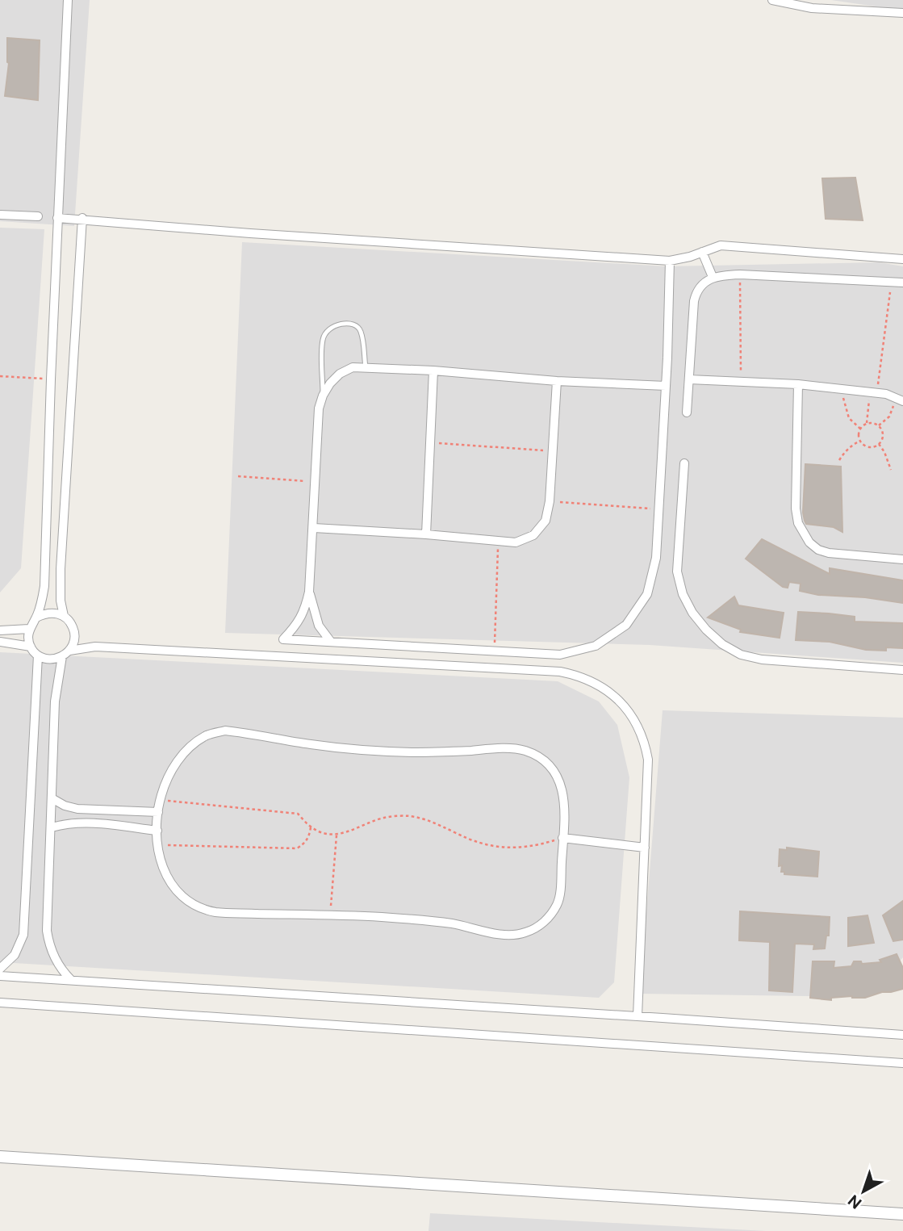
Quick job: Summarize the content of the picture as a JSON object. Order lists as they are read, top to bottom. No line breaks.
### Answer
{"north":"bottom left"}
